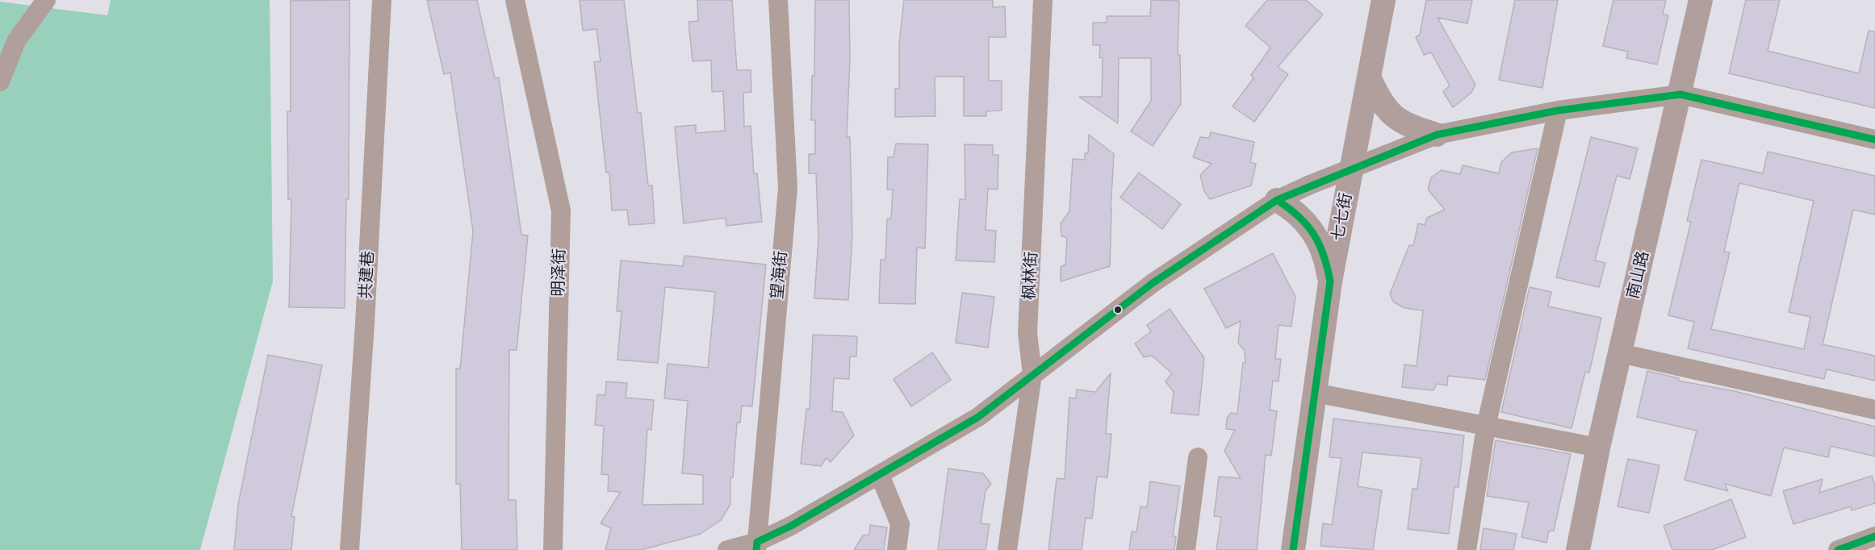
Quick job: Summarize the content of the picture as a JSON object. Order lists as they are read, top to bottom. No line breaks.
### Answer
{"streets":{"main road":["七七街","南山路"],"street":["明泽街","共建巷","望海街","枫林街"]}}
